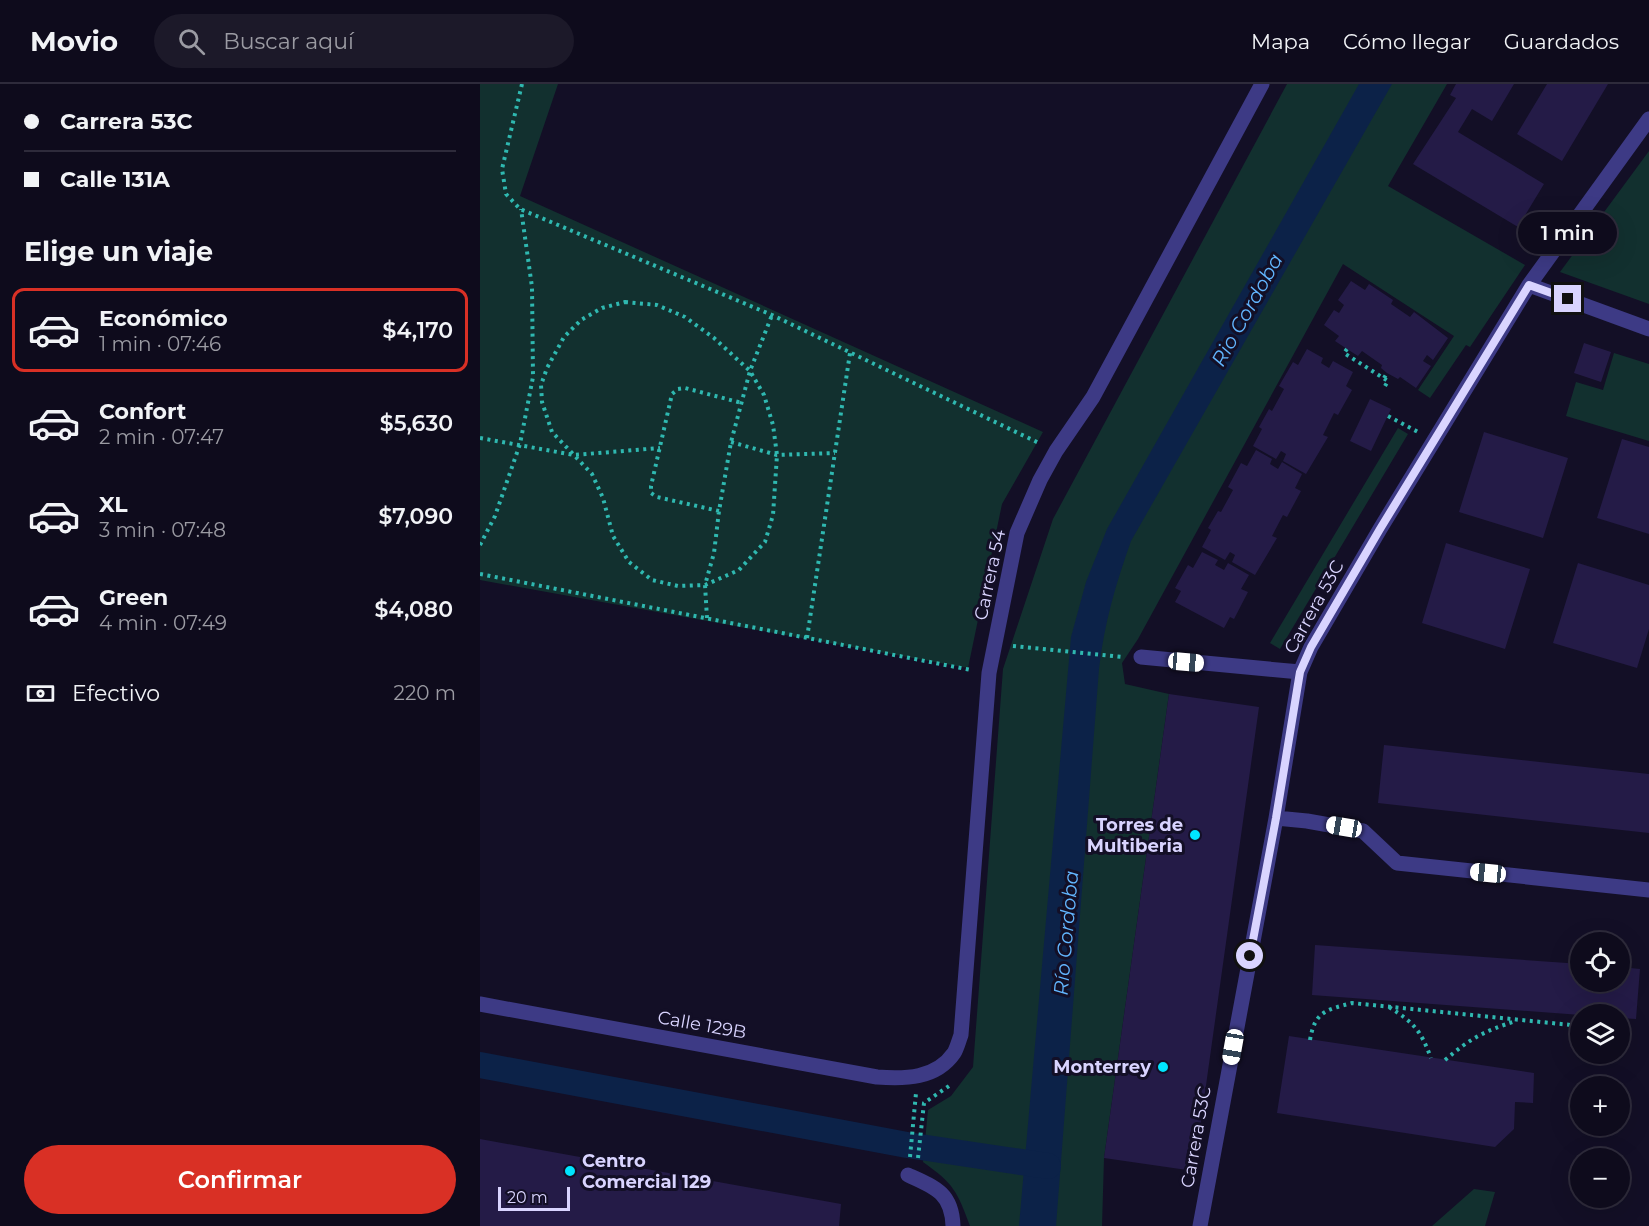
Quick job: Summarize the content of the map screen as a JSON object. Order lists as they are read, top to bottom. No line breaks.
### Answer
{"streets":{"street":["Carrera 54","Carrera 53C","Calle 129B"]},"crossings":[["Carrera 54","Calle 129B"]],"water":["Rio Cordoba","Río Cordoba"],"places":["Torres de Multiberia","Monterrey","Centro Comercial 129"],"scale_bar":"20 m","page":{"header":"Movio","search":"Buscar aquí","nav":["Mapa","Cómo llegar","Guardados"],"banner":["Carrera 53C","Calle 131A"],"bubble":"1 min","heading":"Elige un viaje","list":[{"name":"Económico","note":"1 min · 07:46","value":"$4,170"},{"name":"Confort","note":"2 min · 07:47","value":"$5,630"},{"name":"XL","note":"3 min · 07:48","value":"$7,090"},{"name":"Green","note":"4 min · 07:49","value":"$4,080"}],"pay":["Efectivo","220 m"],"map_buttons":["+","−"],"buttons":"Confirmar","scale":"20 m"}}
